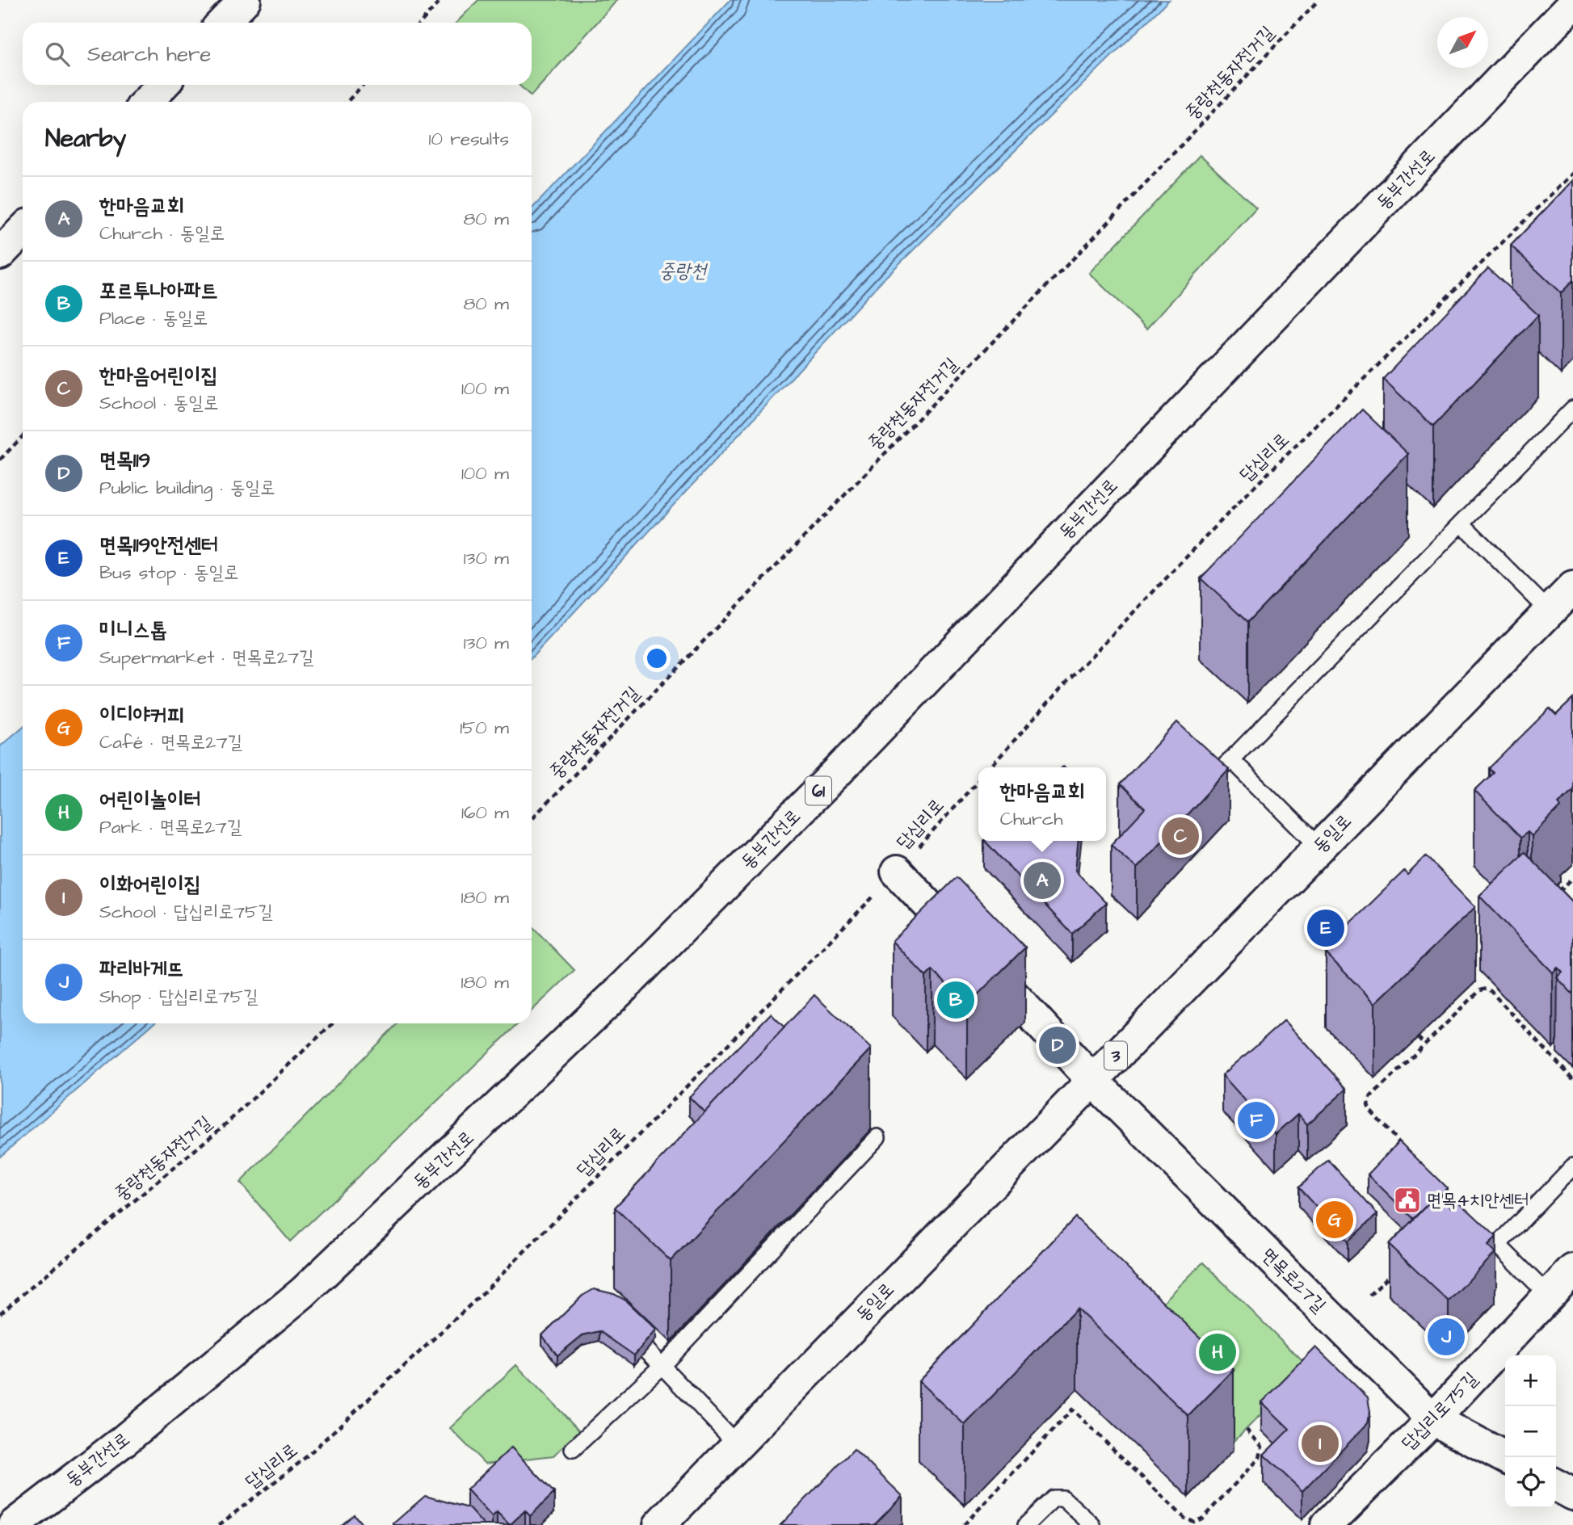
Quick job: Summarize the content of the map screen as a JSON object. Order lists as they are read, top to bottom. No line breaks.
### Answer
{"streets":{"main road":["동부간선로","61","동일로","3","면목로27길","답십리로75길"],"path":["중랑천동자전거길","답십리로"]},"crossings":[["동일로","면목로27길"],["면목로27길","답십리로75길"]],"water":["중랑천"],"places":{"public building":["면목4치안센터"]},"north":"top right","page":{"search":"Search here","heading":["Nearby","10 results"],"list":[{"mark":"A","name":"한마음교회","note":"Church · 동일로","value":"80 m"},{"mark":"B","name":"포르투나아파트","note":"Place · 동일로","value":"80 m"},{"mark":"C","name":"한마음어린이집","note":"School · 동일로","value":"100 m"},{"mark":"D","name":"면목119","note":"Public building · 동일로","value":"100 m"},{"mark":"E","name":"면목119안전센터","note":"Bus stop · 동일로","value":"130 m"},{"mark":"F","name":"미니스톱","note":"Supermarket · 면목로27길","value":"130 m"},{"mark":"G","name":"이디야커피","note":"Café · 면목로27길","value":"150 m"},{"mark":"H","name":"어린이놀이터","note":"Park · 면목로27길","value":"160 m"},{"mark":"I","name":"이화어린이집","note":"School · 답십리로75길","value":"180 m"},{"mark":"J","name":"파리바게뜨","note":"Shop · 답십리로75길","value":"180 m"}],"popup":["한마음교회","Church"],"pins":["C","A","E","B","D","F","G","J","H","I"],"map_buttons":["+","−"]}}
